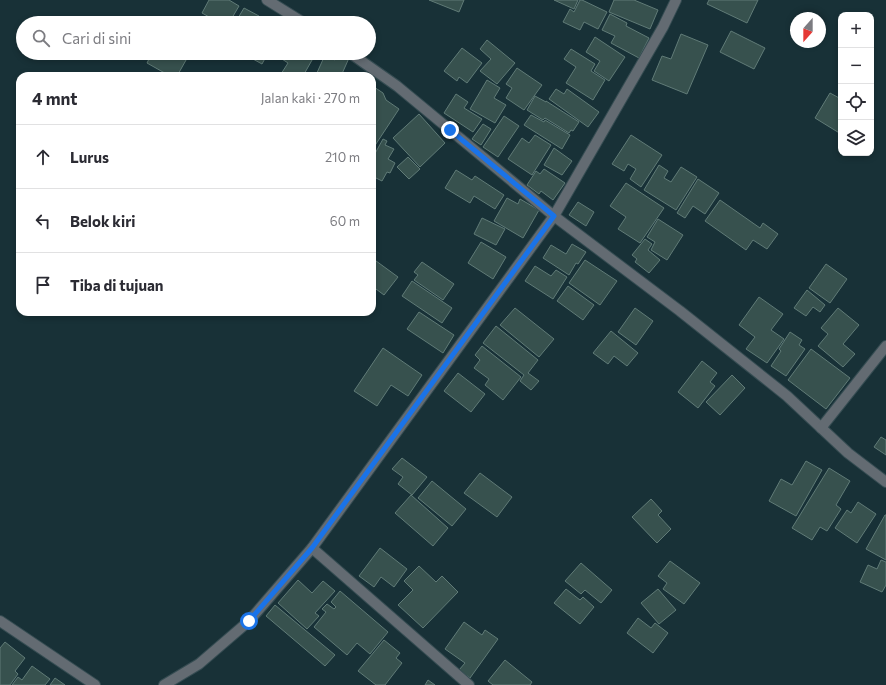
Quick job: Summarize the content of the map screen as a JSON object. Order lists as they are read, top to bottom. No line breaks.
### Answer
{"north":"bottom","page":{"map_buttons":["+","−"],"search":"Cari di sini","heading":["4 mnt","Jalan kaki · 270 m"],"list":[["Lurus","210 m"],["Belok kiri","60 m"],"Tiba di tujuan"]}}
